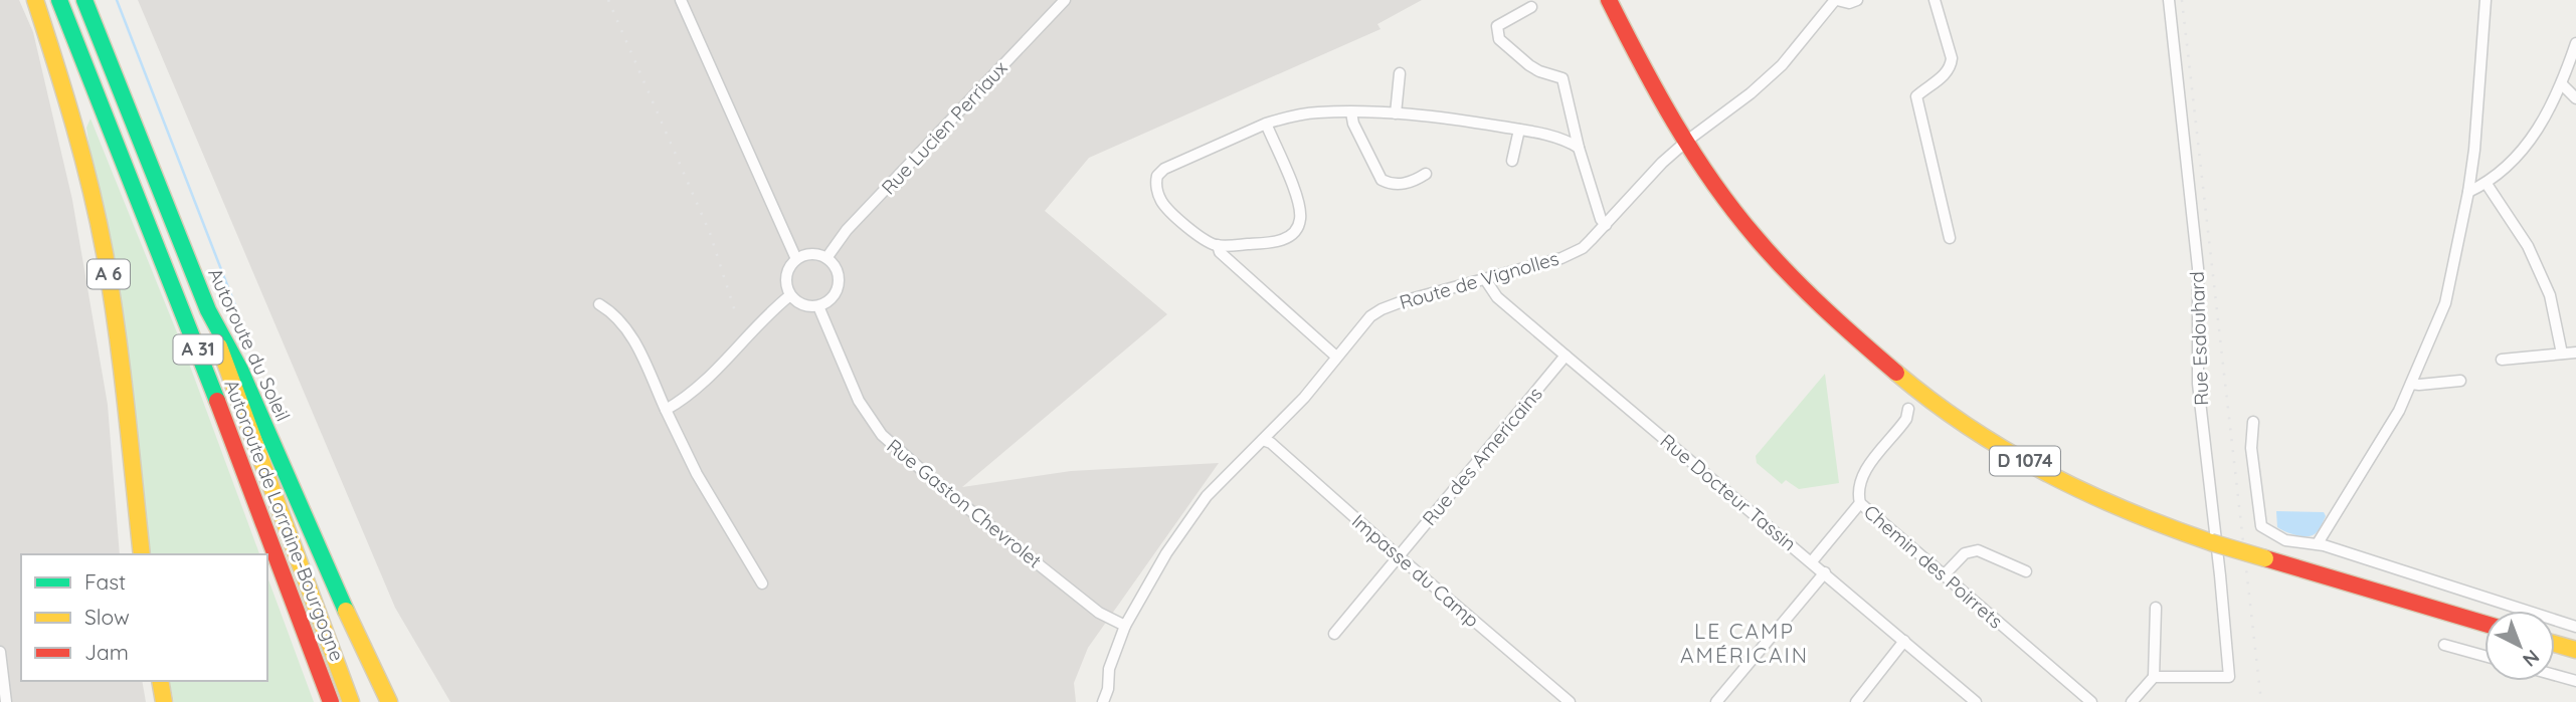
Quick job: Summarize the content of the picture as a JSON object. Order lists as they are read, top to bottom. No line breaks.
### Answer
{"streets":{"main road":["A 6","Autoroute du Soleil","A 31","D 1074","Autoroute de Lorraine-Bourgogne"],"street":["Rue Lucien Perriaux","Route de Vignolles","Rue Esdouhard","Rue des Americains","Rue Docteur Tassin","Rue Gaston Chevrolet","Chemin des Poirrets","Impasse du Camp"]},"crossings":[["Rue Lucien Perriaux","Rue Gaston Chevrolet"],["Route de Vignolles","D 1074"],["Route de Vignolles","Rue Docteur Tassin"],["Route de Vignolles","Rue Gaston Chevrolet"],["Route de Vignolles","Impasse du Camp"],["Autoroute du Soleil","Autoroute de Lorraine-Bourgogne"],["Rue des Americains","Rue Docteur Tassin"],["Rue des Americains","Impasse du Camp"]],"districts":["LE CAMP AMÉRICAIN"],"legend":["Fast","Slow","Jam"],"north":"bottom right"}
